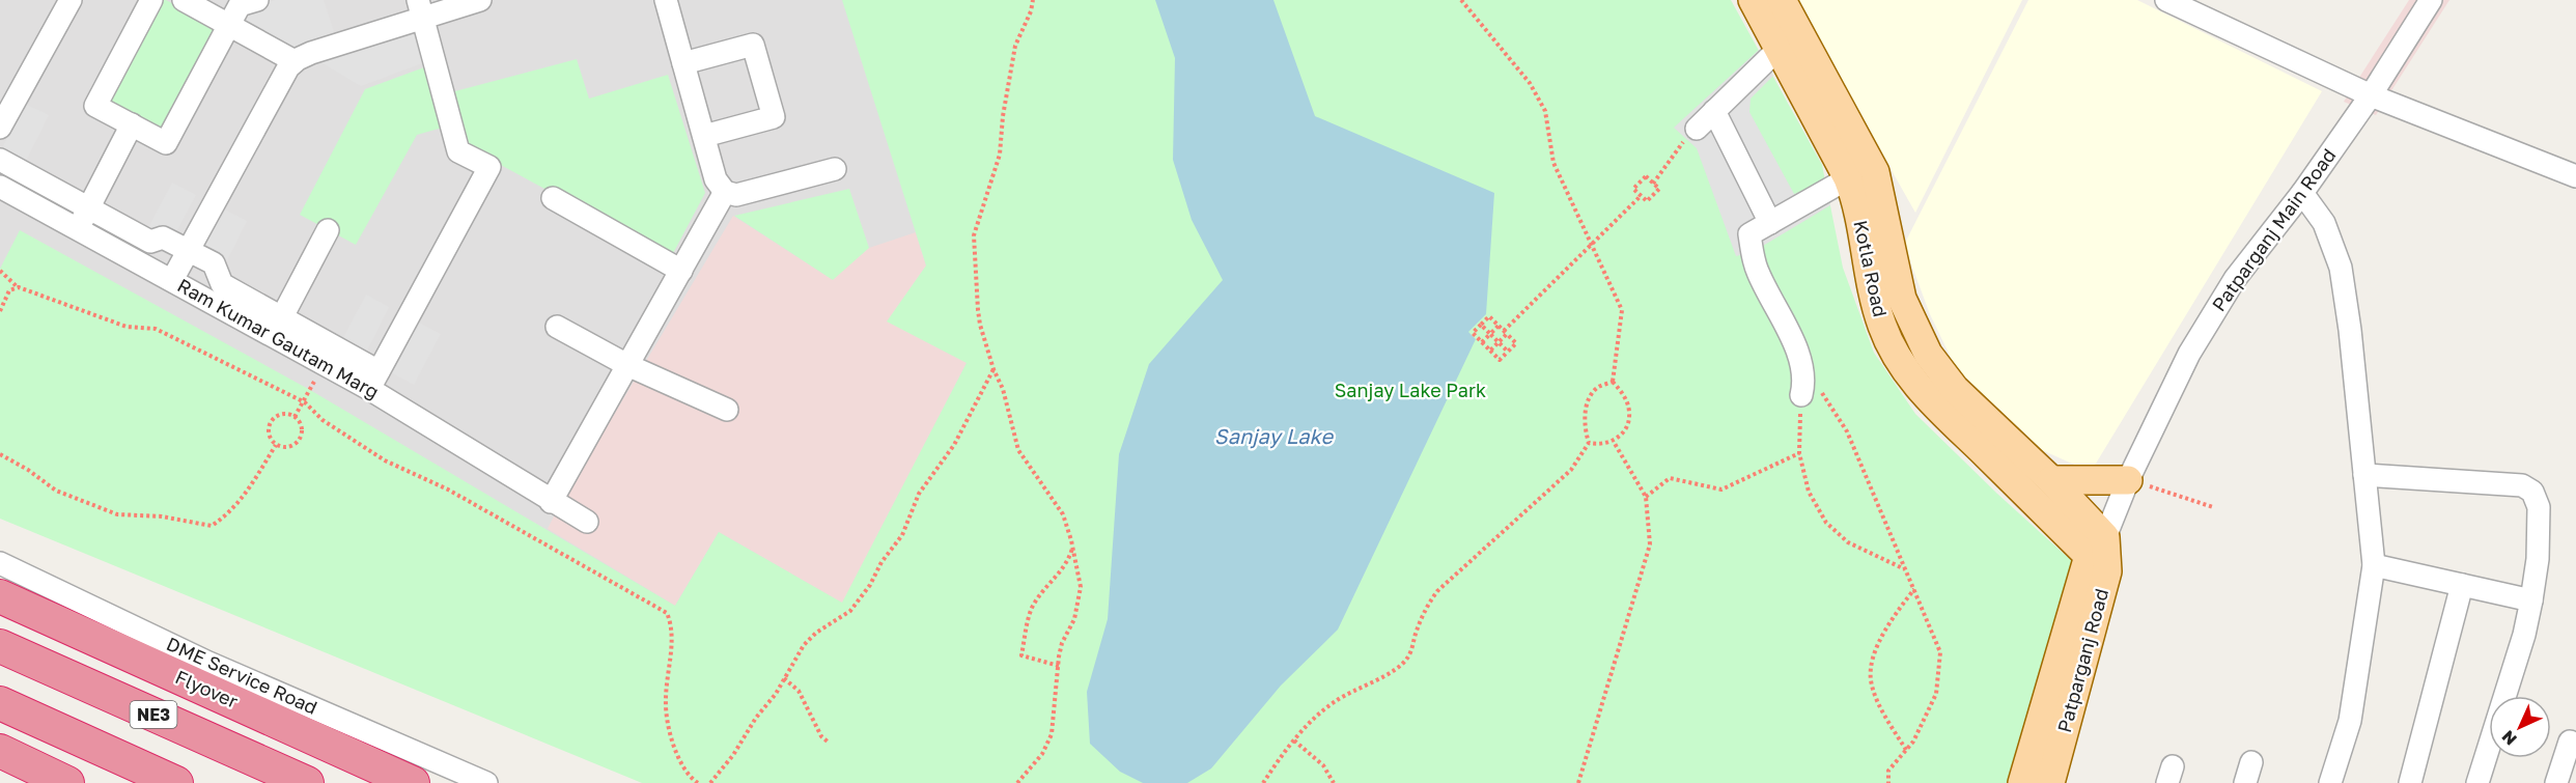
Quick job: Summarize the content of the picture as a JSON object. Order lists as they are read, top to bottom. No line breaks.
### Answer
{"streets":{"highway":["Flyover","NE3"],"main road":["Kotla Road","Patparganj Road"],"street":["Patparganj Main Road","Ram Kumar Gautam Marg","DME Service Road"]},"crossings":[["Patparganj Main Road","Kotla Road"],["Patparganj Main Road","Patparganj Road"],["Kotla Road","Patparganj Road"]],"water":["Sanjay Lake"],"parks":["Sanjay Lake Park"],"north":"bottom left"}
